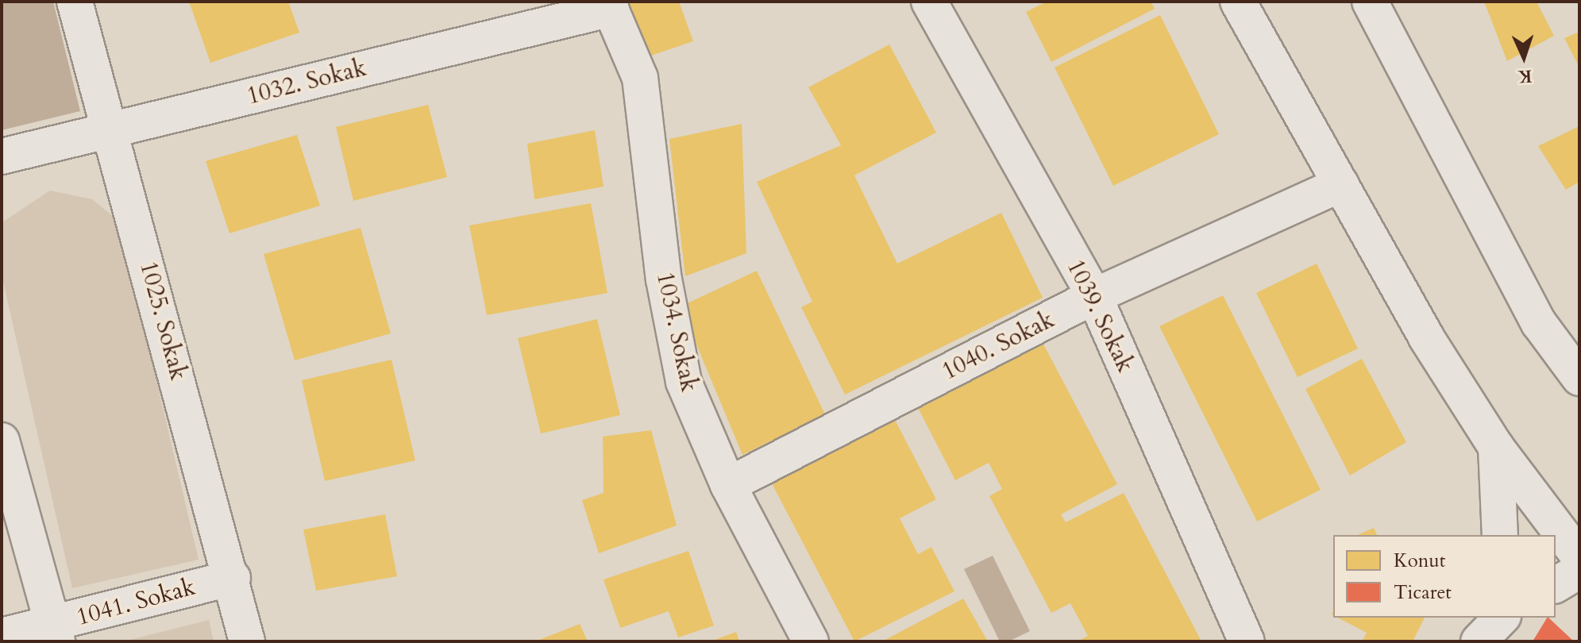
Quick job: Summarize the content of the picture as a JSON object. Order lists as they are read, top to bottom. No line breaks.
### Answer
{"streets":{"street":["1032. Sokak","1039. Sokak","1025. Sokak","1034. Sokak","1040. Sokak","1041. Sokak"]},"crossings":[["1032. Sokak","1025. Sokak"],["1032. Sokak","1034. Sokak"],["1039. Sokak","1040. Sokak"],["1025. Sokak","1041. Sokak"],["1034. Sokak","1040. Sokak"]],"legend":["Konut","Ticaret"],"north":"bottom"}
